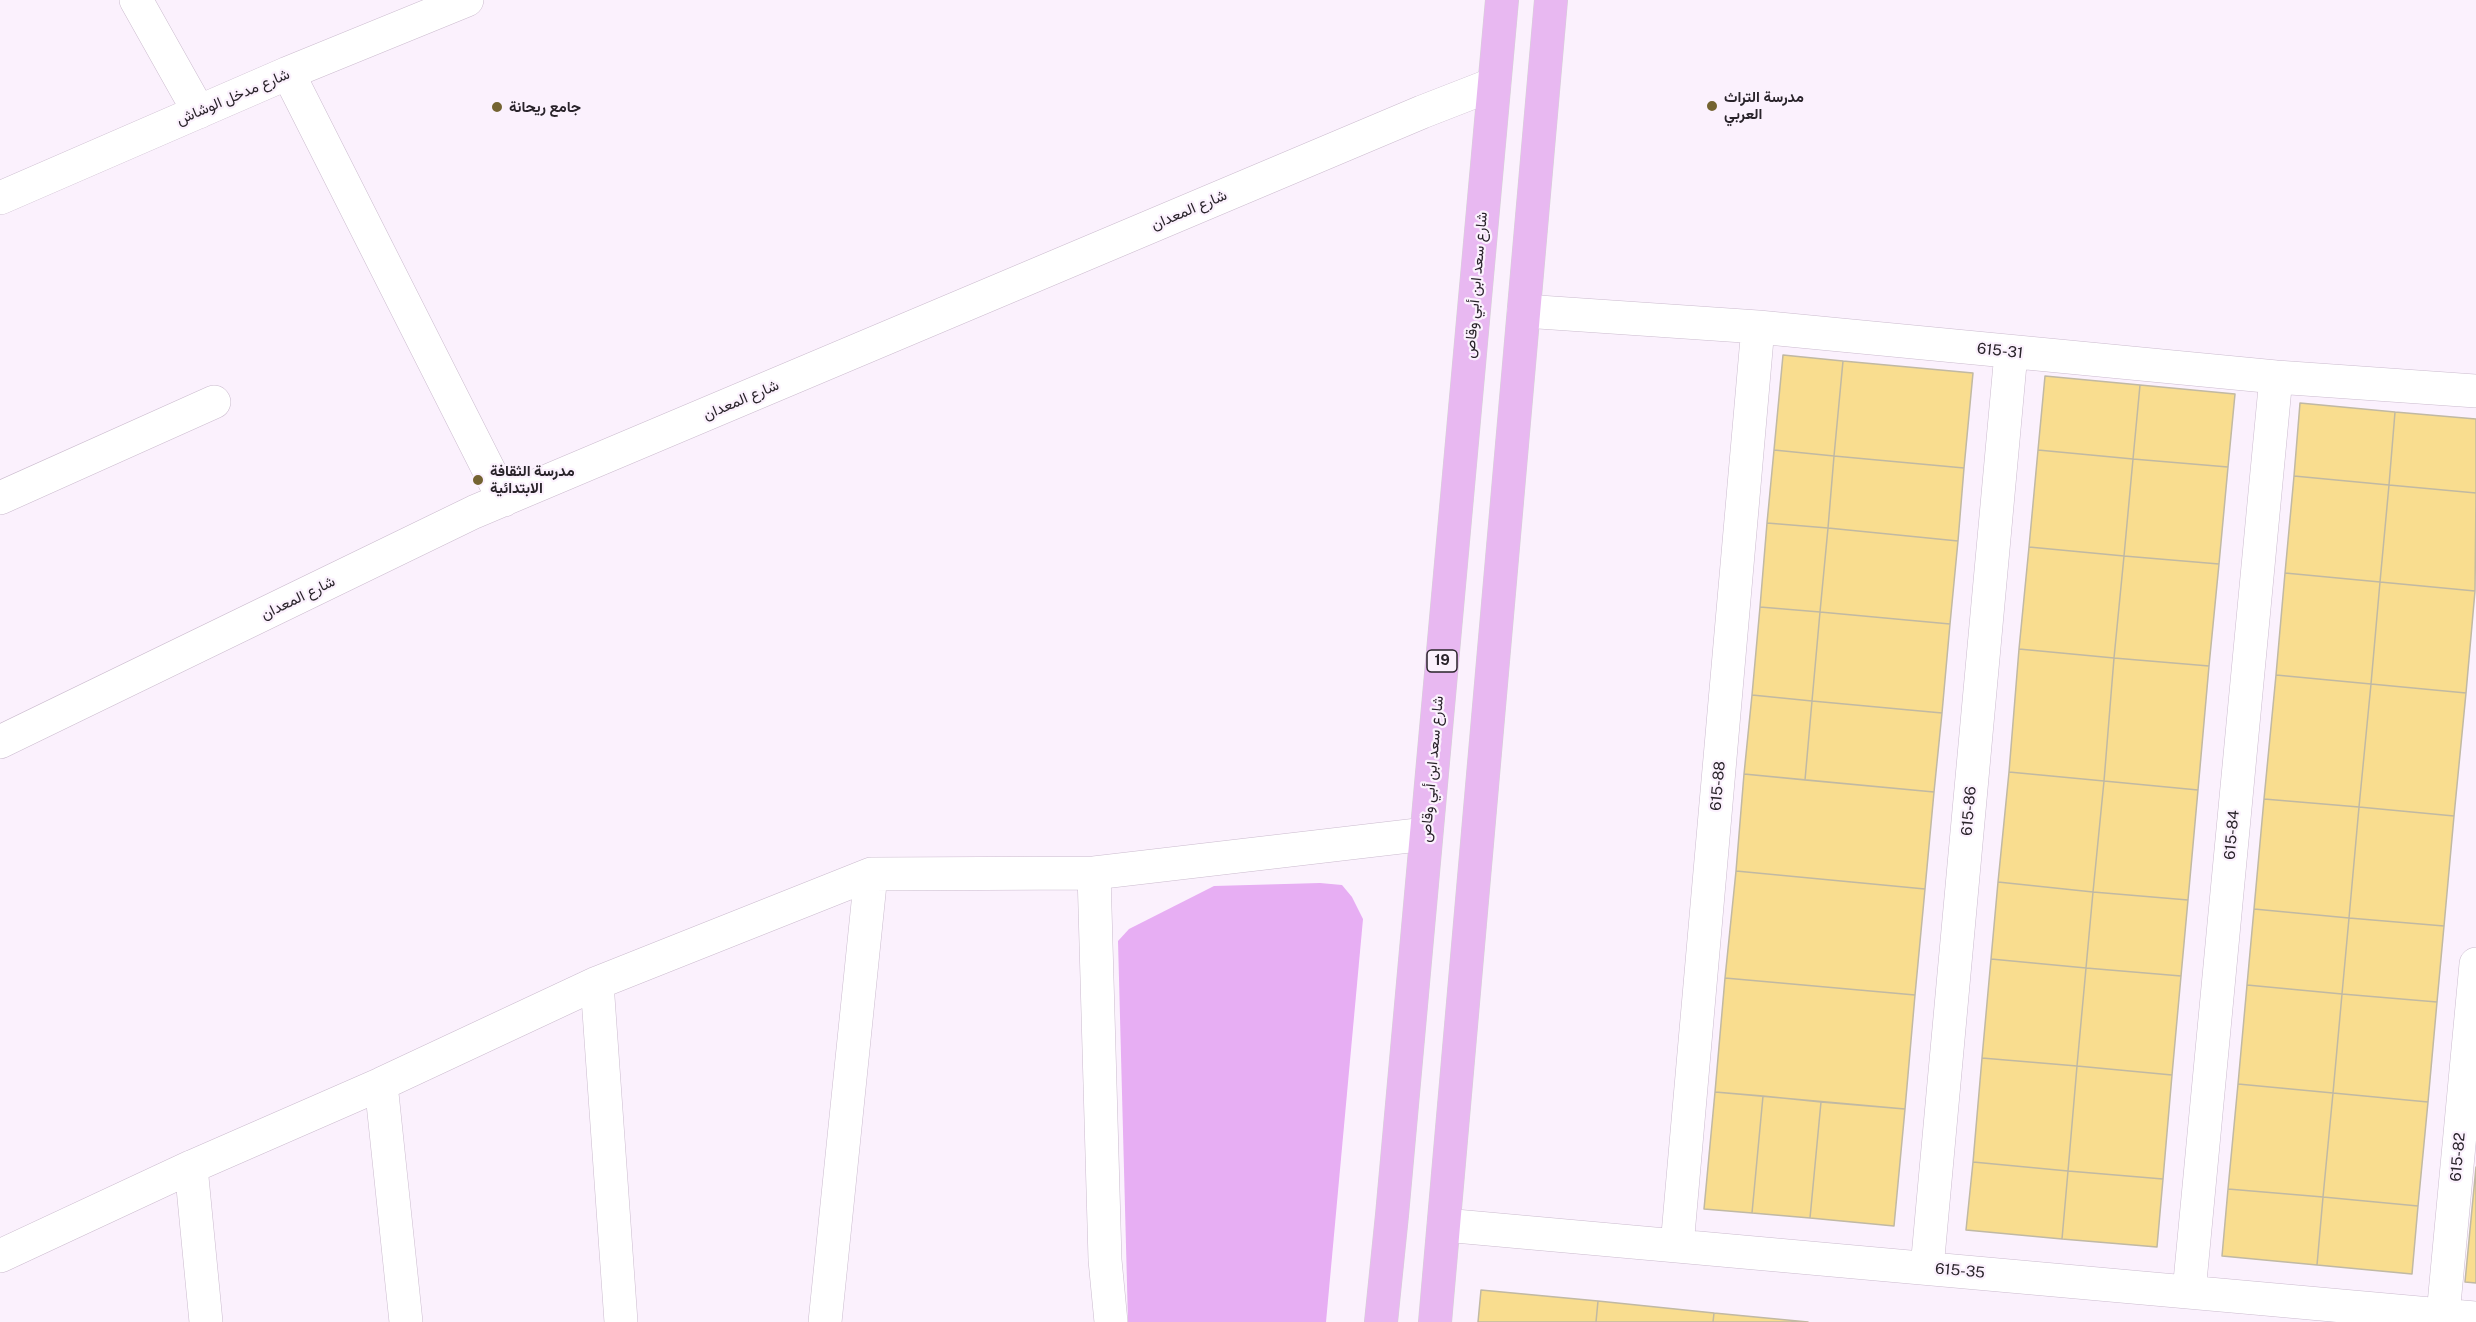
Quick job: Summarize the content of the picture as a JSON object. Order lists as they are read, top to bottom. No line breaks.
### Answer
{"streets":{"main road":["شارع سعد ابن أبي وقاص","19"],"street":["شارع مدخل الوشاش","شارع المعدان","615-31","615-88","615-86","615-84","615-82","615-35"]},"crossings":[["شارع المعدان","شارع سعد ابن أبي وقاص"],["615-31","615-88"],["615-31","615-86"],["615-31","615-84"],["615-88","615-35"],["615-86","615-35"],["615-84","615-35"],["615-82","615-35"]],"places":["مدرسة التراث العربي","جامع ريحانة","مدرسة الثقافة الابتدائية"]}
